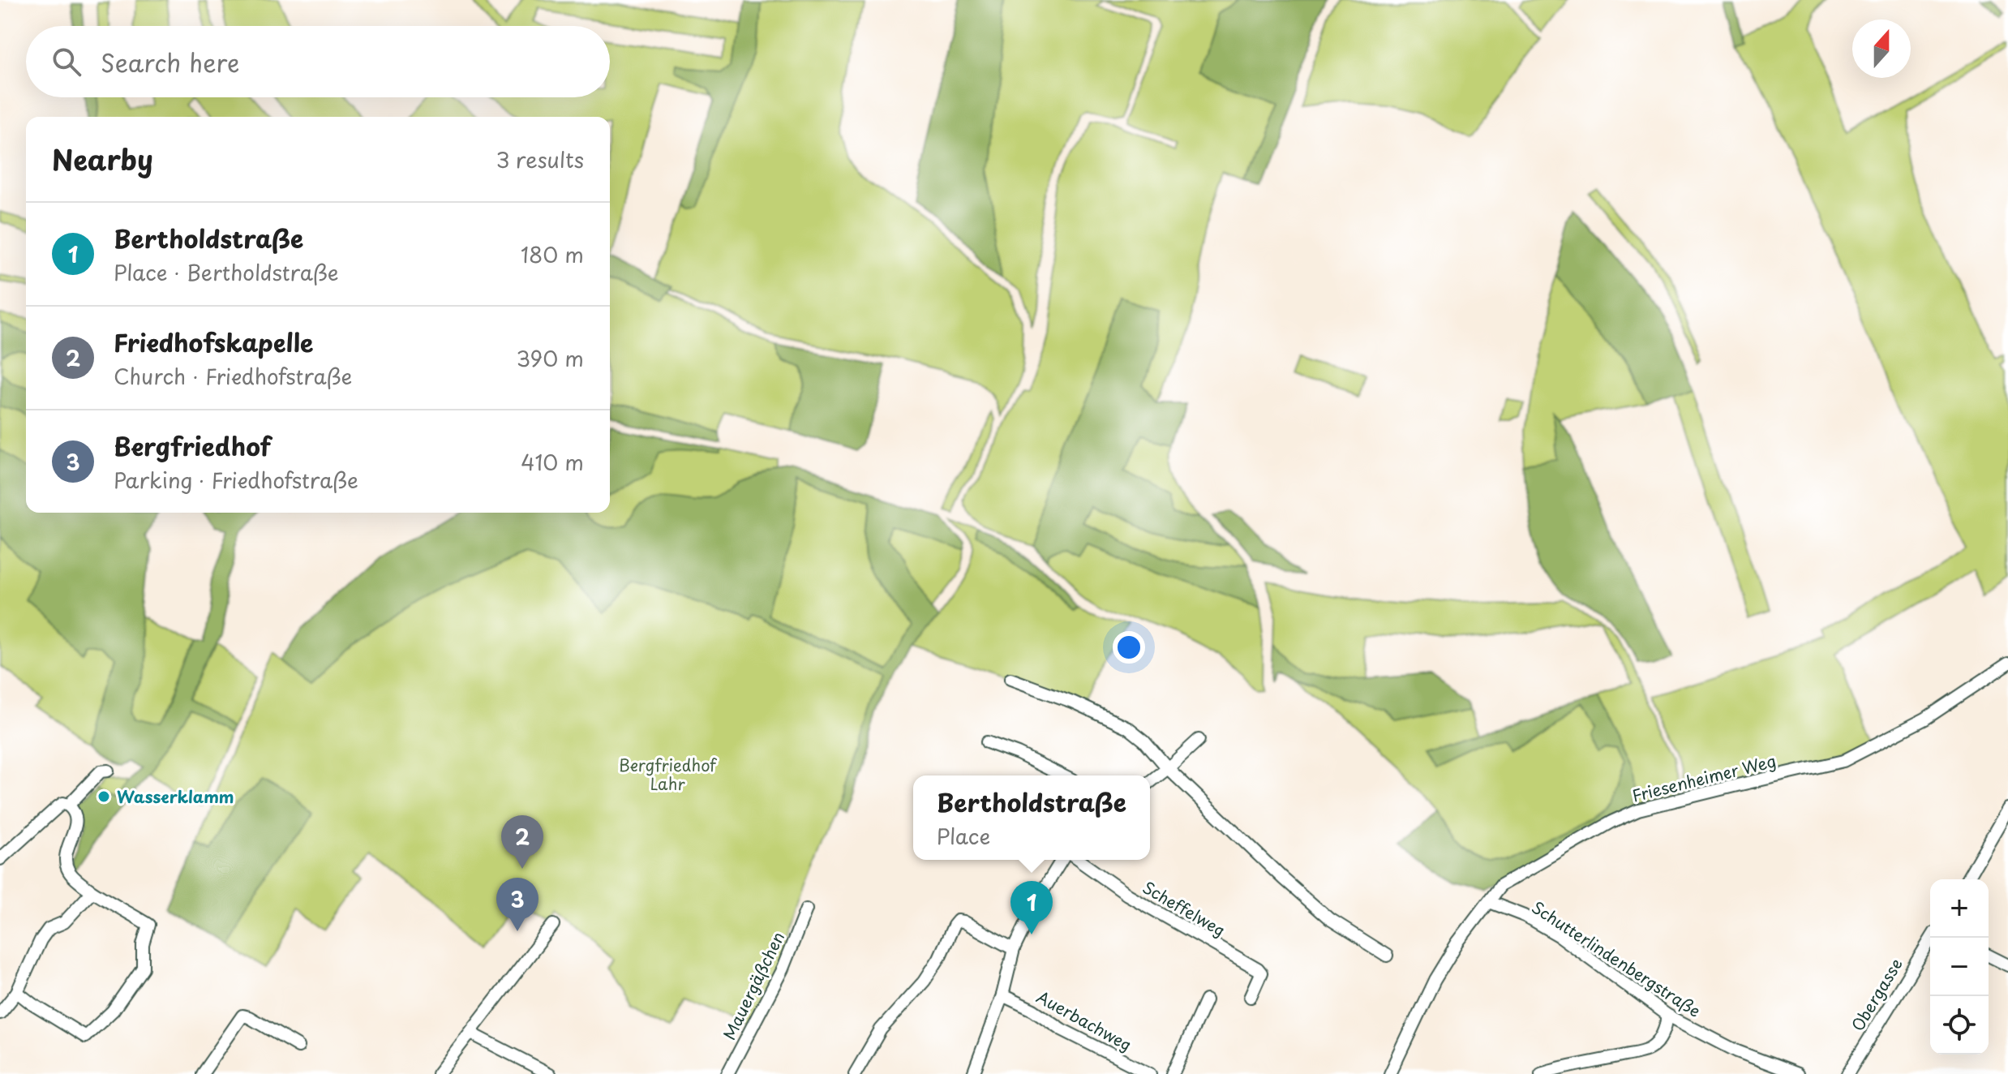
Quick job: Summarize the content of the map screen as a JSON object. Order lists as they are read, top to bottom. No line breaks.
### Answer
{"streets":{"street":["Friesenheimer Weg","Scheffelweg","Schutterlindenbergstraße","Mauergäßchen","Obergasse","Auerbachweg"]},"crossings":[["Friesenheimer Weg","Schutterlindenbergstraße"]],"parks":["Bergfriedhof Lahr"],"places":["Wasserklamm"],"north":"top","page":{"search":"Search here","heading":["Nearby","3 results"],"list":[{"mark":"1","name":"Bertholdstraße","note":"Place · Bertholdstraße","value":"180 m"},{"mark":"2","name":"Friedhofskapelle","note":"Church · Friedhofstraße","value":"390 m"},{"mark":"3","name":"Bergfriedhof","note":"Parking · Friedhofstraße","value":"410 m"}],"popup":["Bertholdstraße","Place"],"pins":["2","3","1"],"map_buttons":["+","−"]}}
